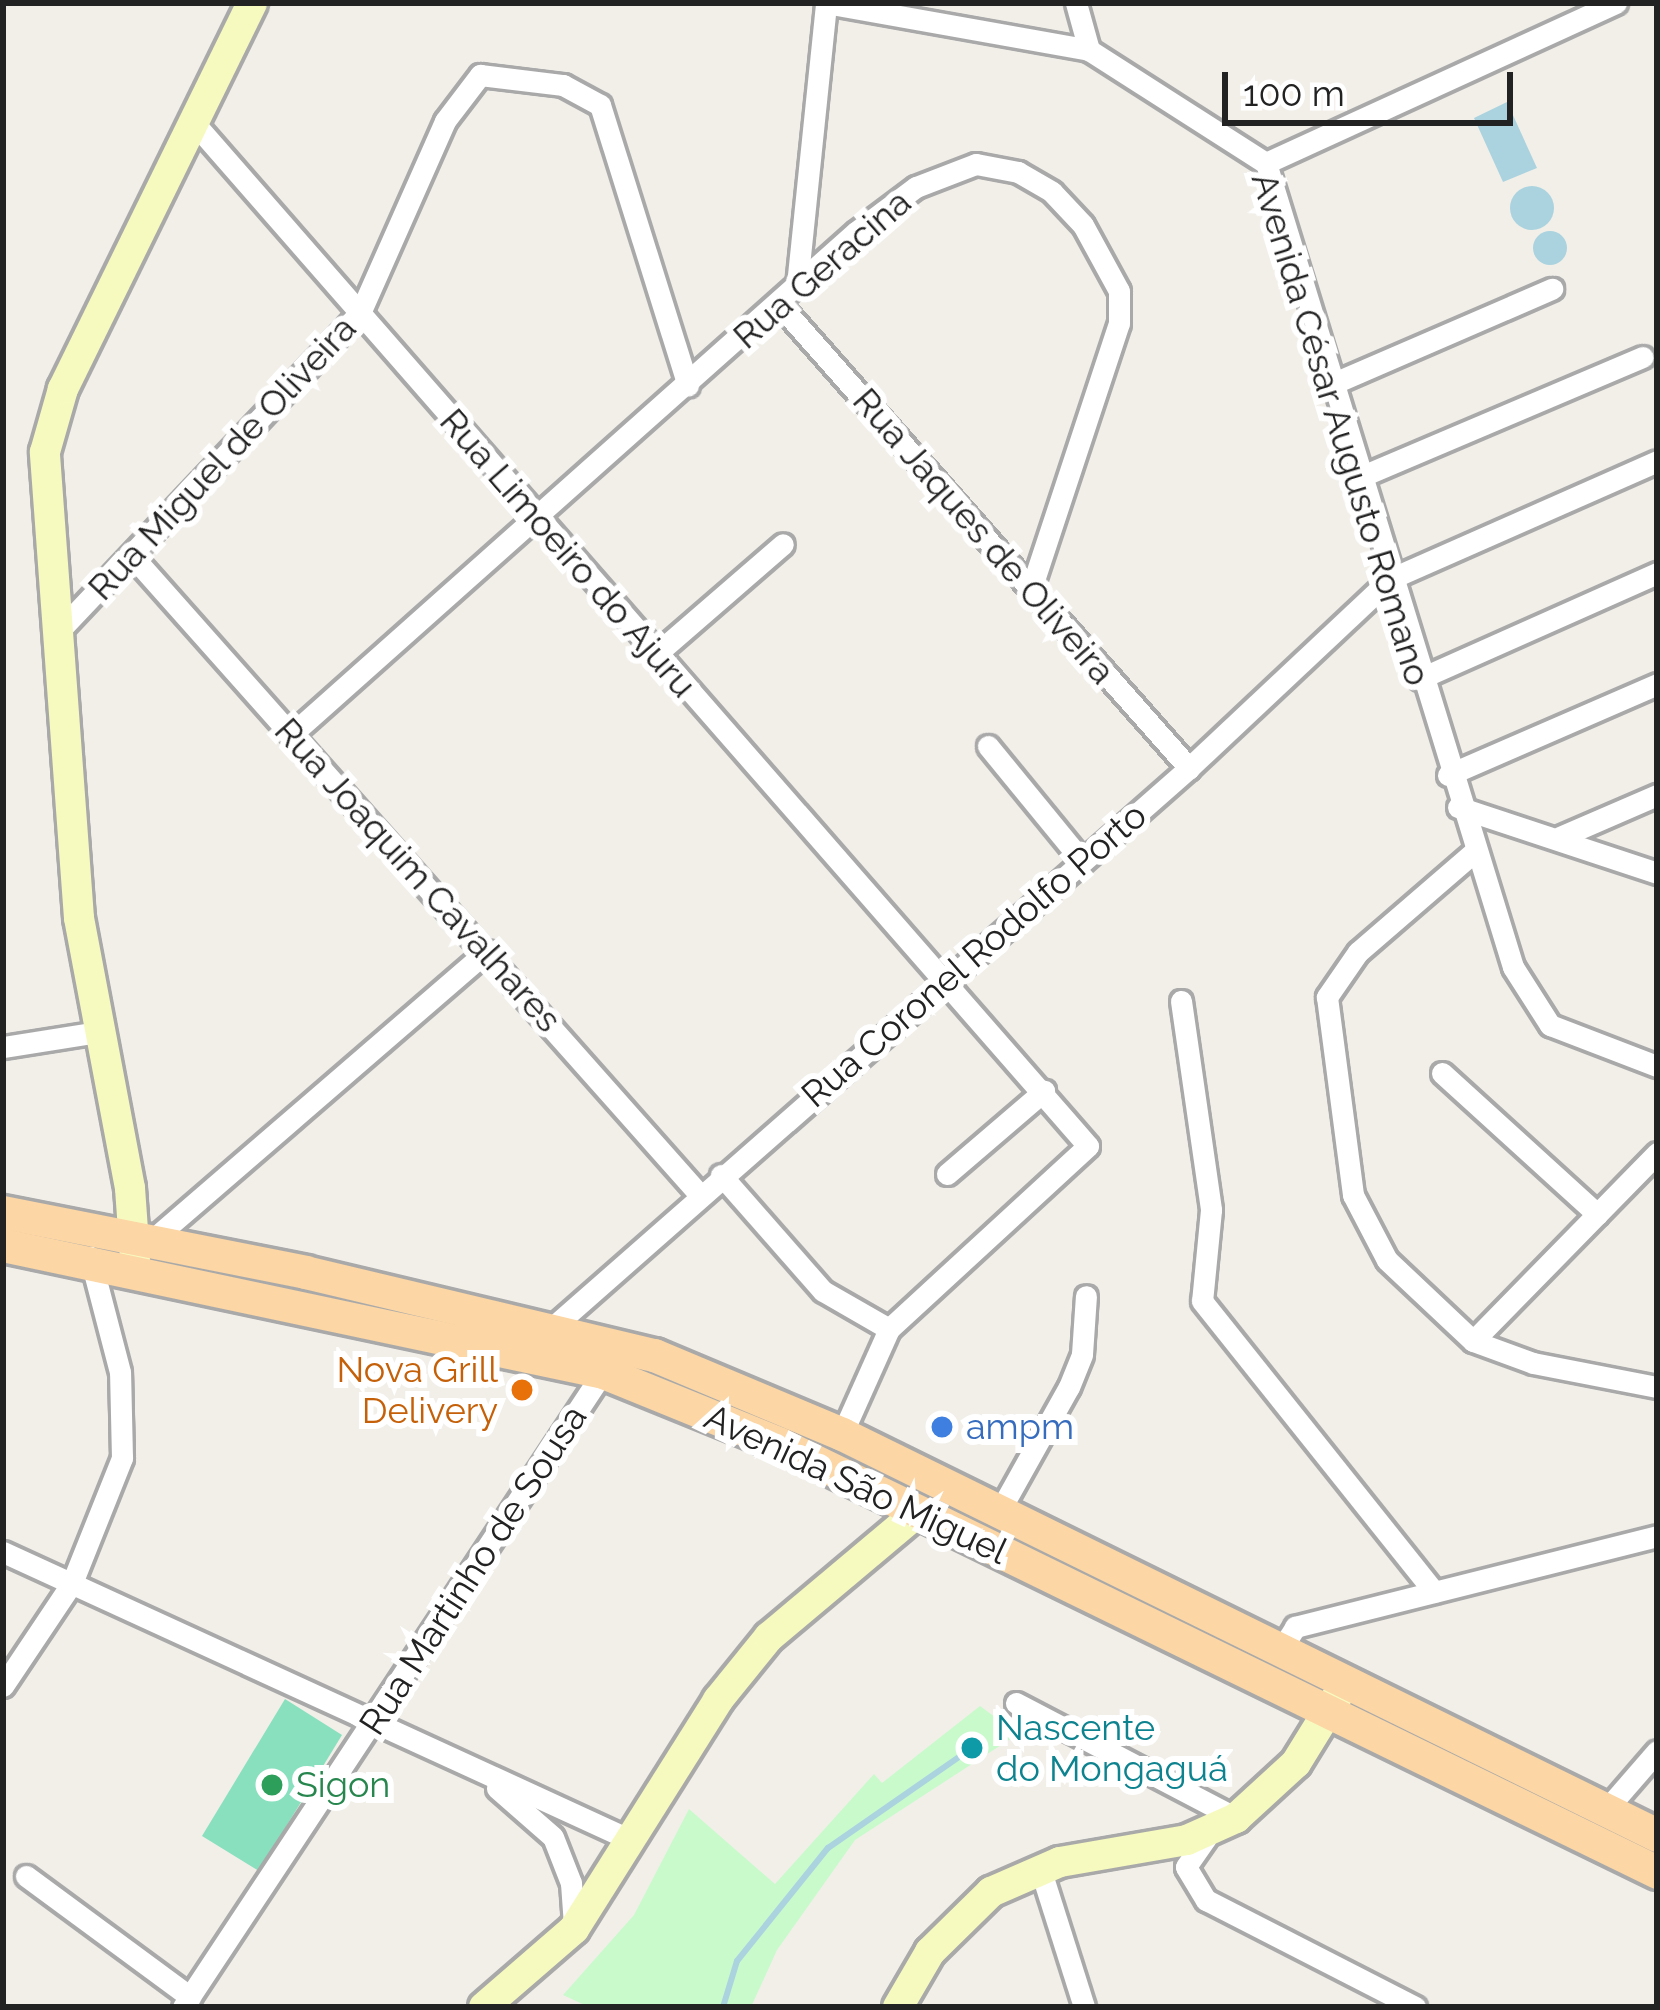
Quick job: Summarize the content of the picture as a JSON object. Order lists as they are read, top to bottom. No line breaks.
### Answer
{"streets":{"main road":["Avenida São Miguel"],"street":["Rua Geracina","Avenida César Augusto Romano","Rua Miguel de Oliveira","Rua Jaques de Oliveira","Rua Limoeiro do Ajuru","Rua Joaquim Cavalhares","Rua Coronel Rodolfo Porto","Rua Martinho de Sousa"]},"crossings":[["Rua Geracina","Rua Miguel de Oliveira"],["Rua Geracina","Rua Jaques de Oliveira"],["Rua Geracina","Rua Limoeiro do Ajuru"],["Rua Geracina","Rua Joaquim Cavalhares"],["Avenida César Augusto Romano","Rua Coronel Rodolfo Porto"],["Rua Miguel de Oliveira","Rua Limoeiro do Ajuru"],["Rua Miguel de Oliveira","Rua Joaquim Cavalhares"],["Rua Jaques de Oliveira","Rua Coronel Rodolfo Porto"],["Rua Limoeiro do Ajuru","Rua Coronel Rodolfo Porto"],["Rua Joaquim Cavalhares","Rua Coronel Rodolfo Porto"],["Rua Coronel Rodolfo Porto","Avenida São Miguel"],["Avenida São Miguel","Rua Martinho de Sousa"]],"places":["Nova Grill Delivery","ampm","Nascente do Mongaguá","Sigon"],"scale_bar":"100 m"}
